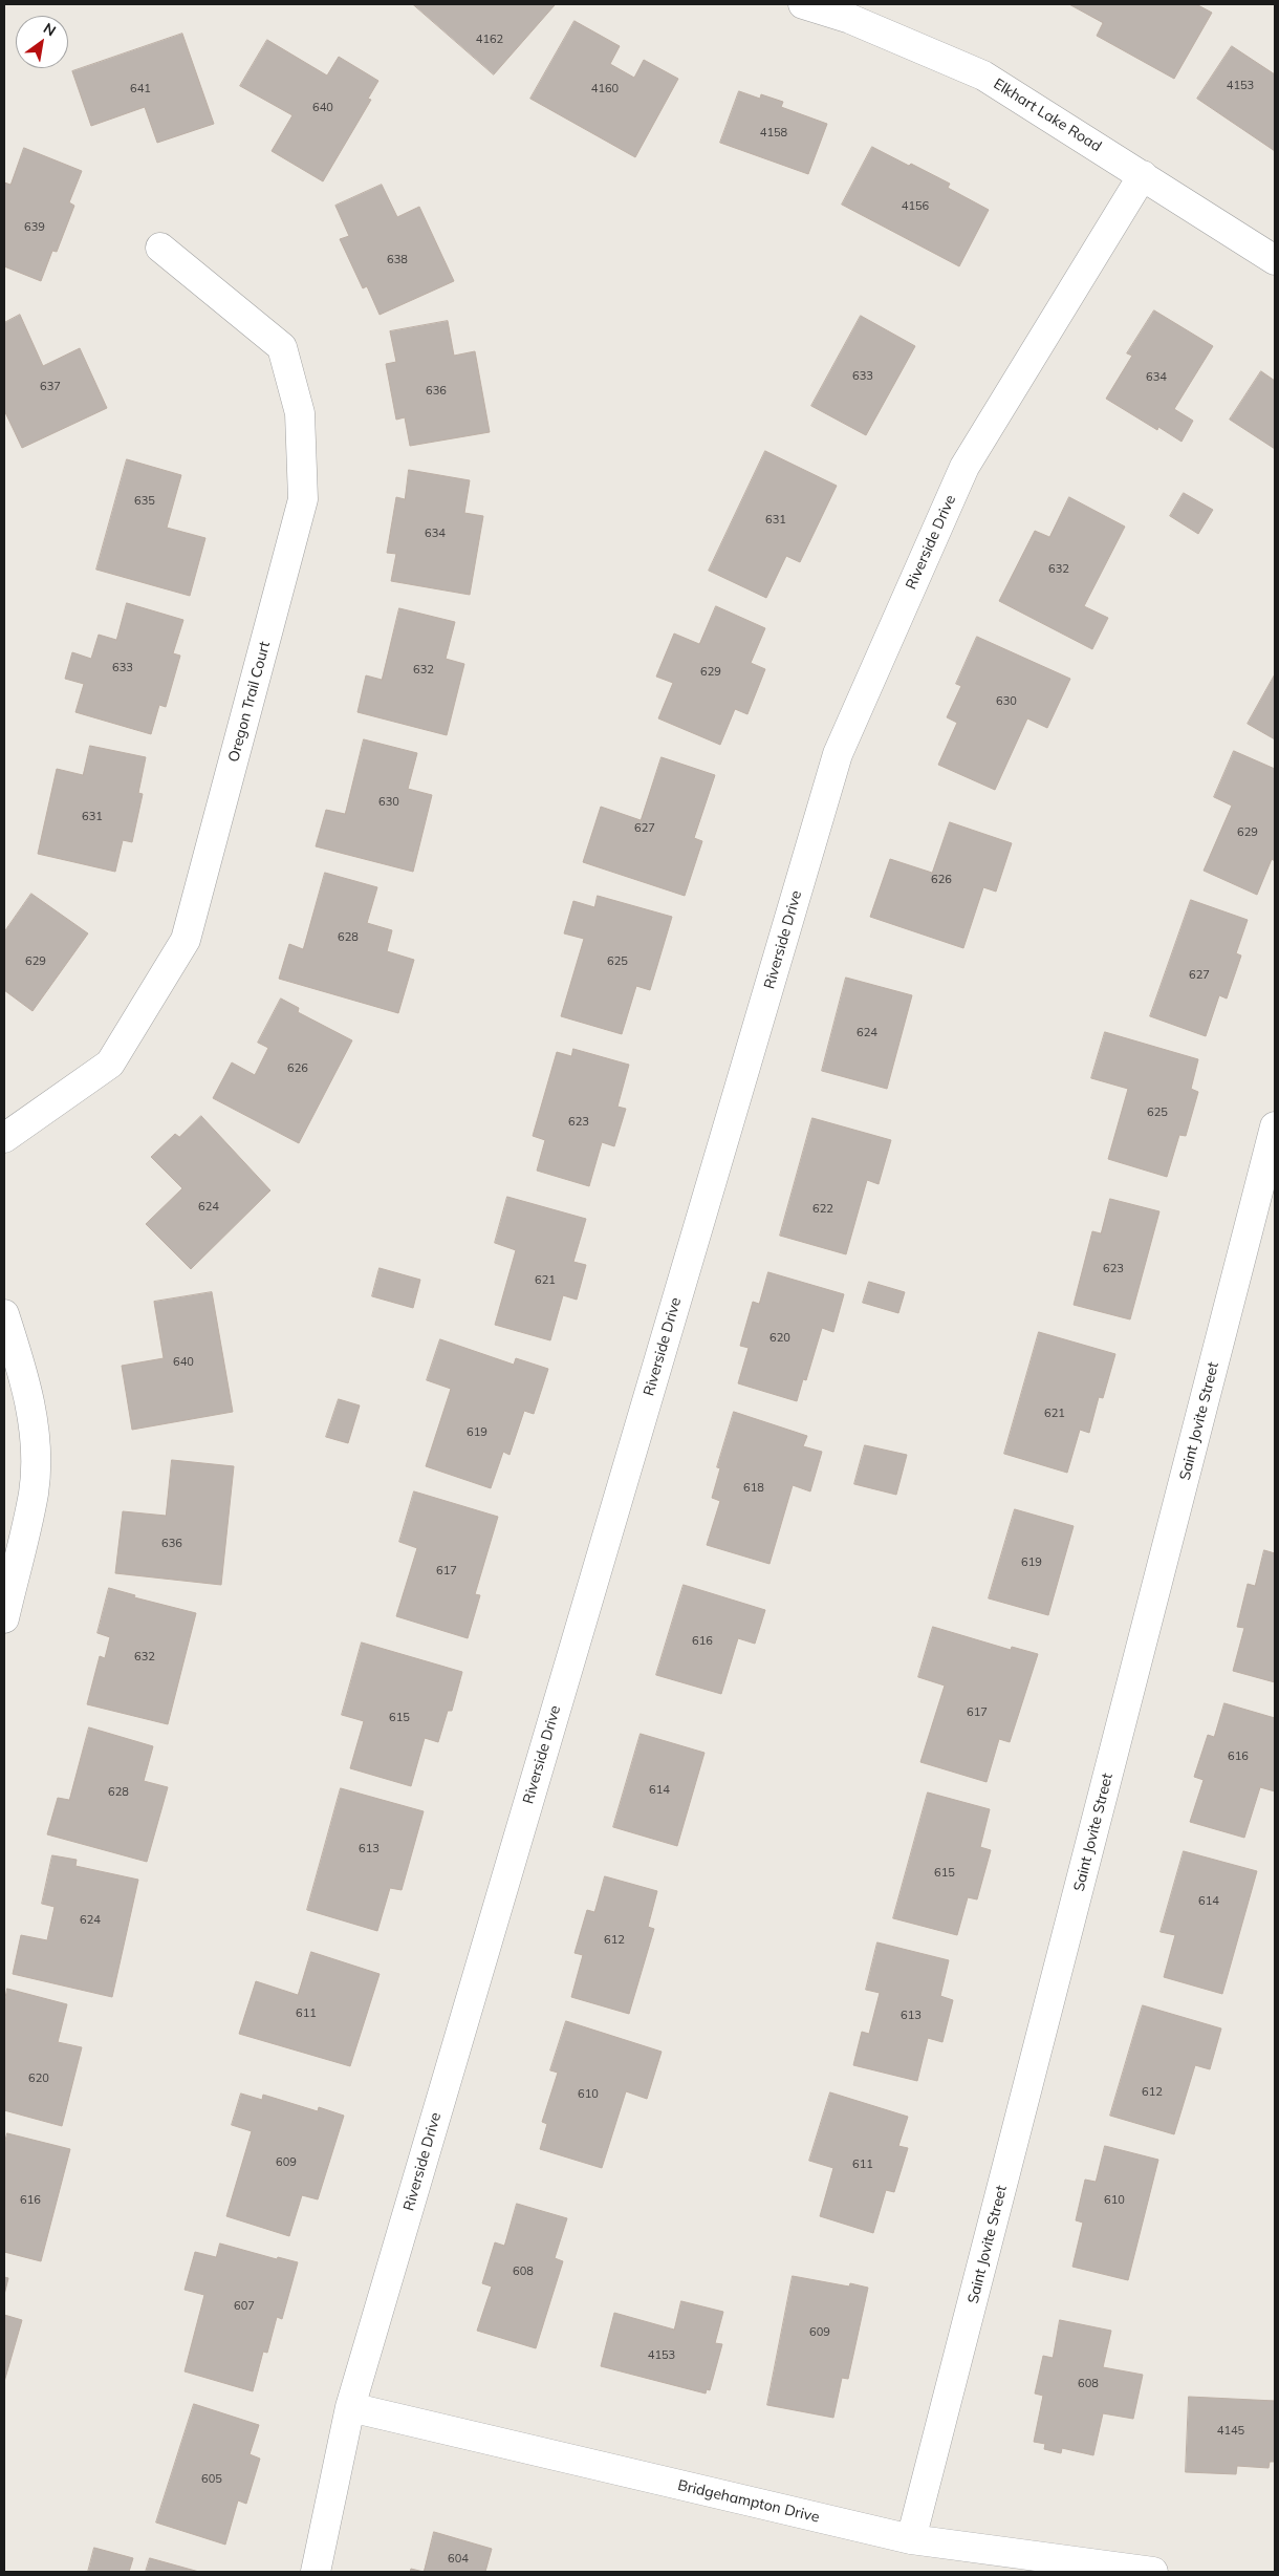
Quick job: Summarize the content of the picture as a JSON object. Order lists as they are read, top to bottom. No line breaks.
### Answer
{"streets":{"street":["Elkhart Lake Road","Riverside Drive","Oregon Trail Court","Saint Jovite Street","Bridgehampton Drive"]},"crossings":[["Elkhart Lake Road","Riverside Drive"],["Riverside Drive","Bridgehampton Drive"],["Saint Jovite Street","Bridgehampton Drive"]],"house_numbers":["4162","4153","641","4160","640","4158","4156","639","638","633","634","637","636","635","631","634","632","633","632","629","630","630","631","627","629","626","628","629","625","627","624","626","625","623","624","622","623","621","620","640","621","619","618","636","619","617","616","632","617","615","616","614","628","613","615","614","624","612","611","613","620","612","610","609","611","616","610","608","607","609","4153","608","4145","605","604"],"north":"top right"}
